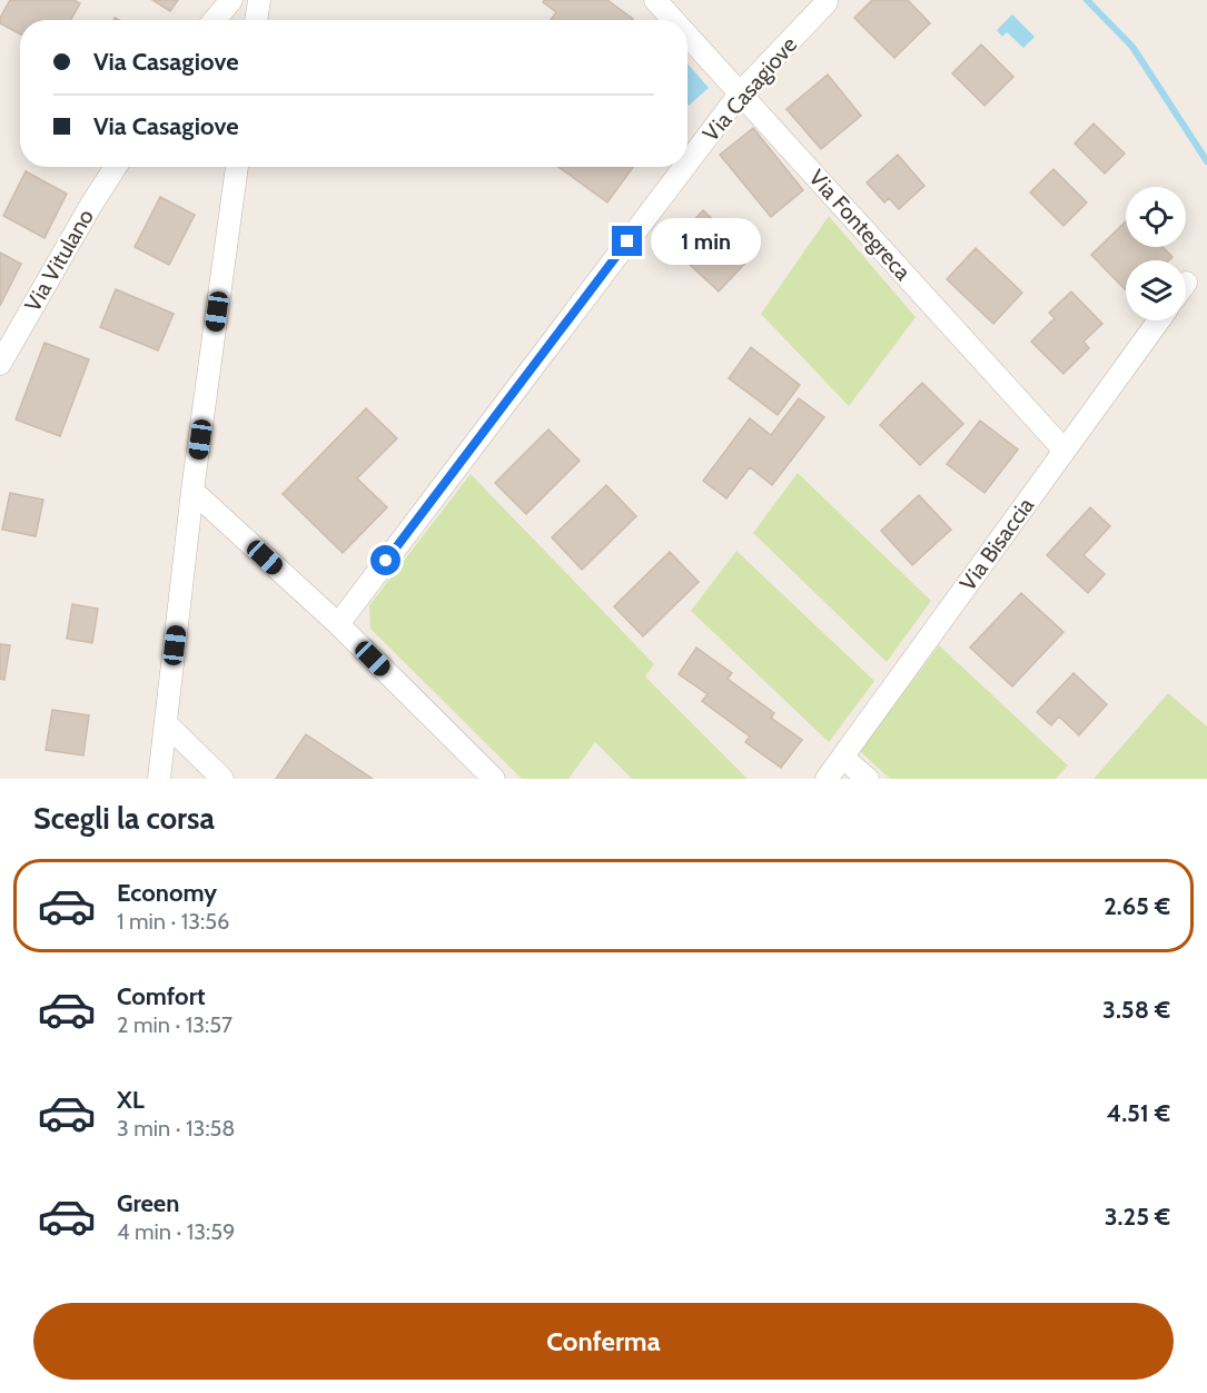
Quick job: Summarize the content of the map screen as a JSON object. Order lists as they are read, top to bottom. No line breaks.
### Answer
{"streets":{"street":["Via Casagiove","Via Fontegreca","Via Vitulano","Via Bisaccia"]},"crossings":[["Via Casagiove","Via Fontegreca"],["Via Fontegreca","Via Bisaccia"]],"page":{"banner":["Via Casagiove","Via Casagiove"],"bubble":"1 min","heading":"Scegli la corsa","list":[{"name":"Economy","note":"1 min · 13:56","value":"2.65 €"},{"name":"Comfort","note":"2 min · 13:57","value":"3.58 €"},{"name":"XL","note":"3 min · 13:58","value":"4.51 €"},{"name":"Green","note":"4 min · 13:59","value":"3.25 €"}],"buttons":"Conferma"}}
